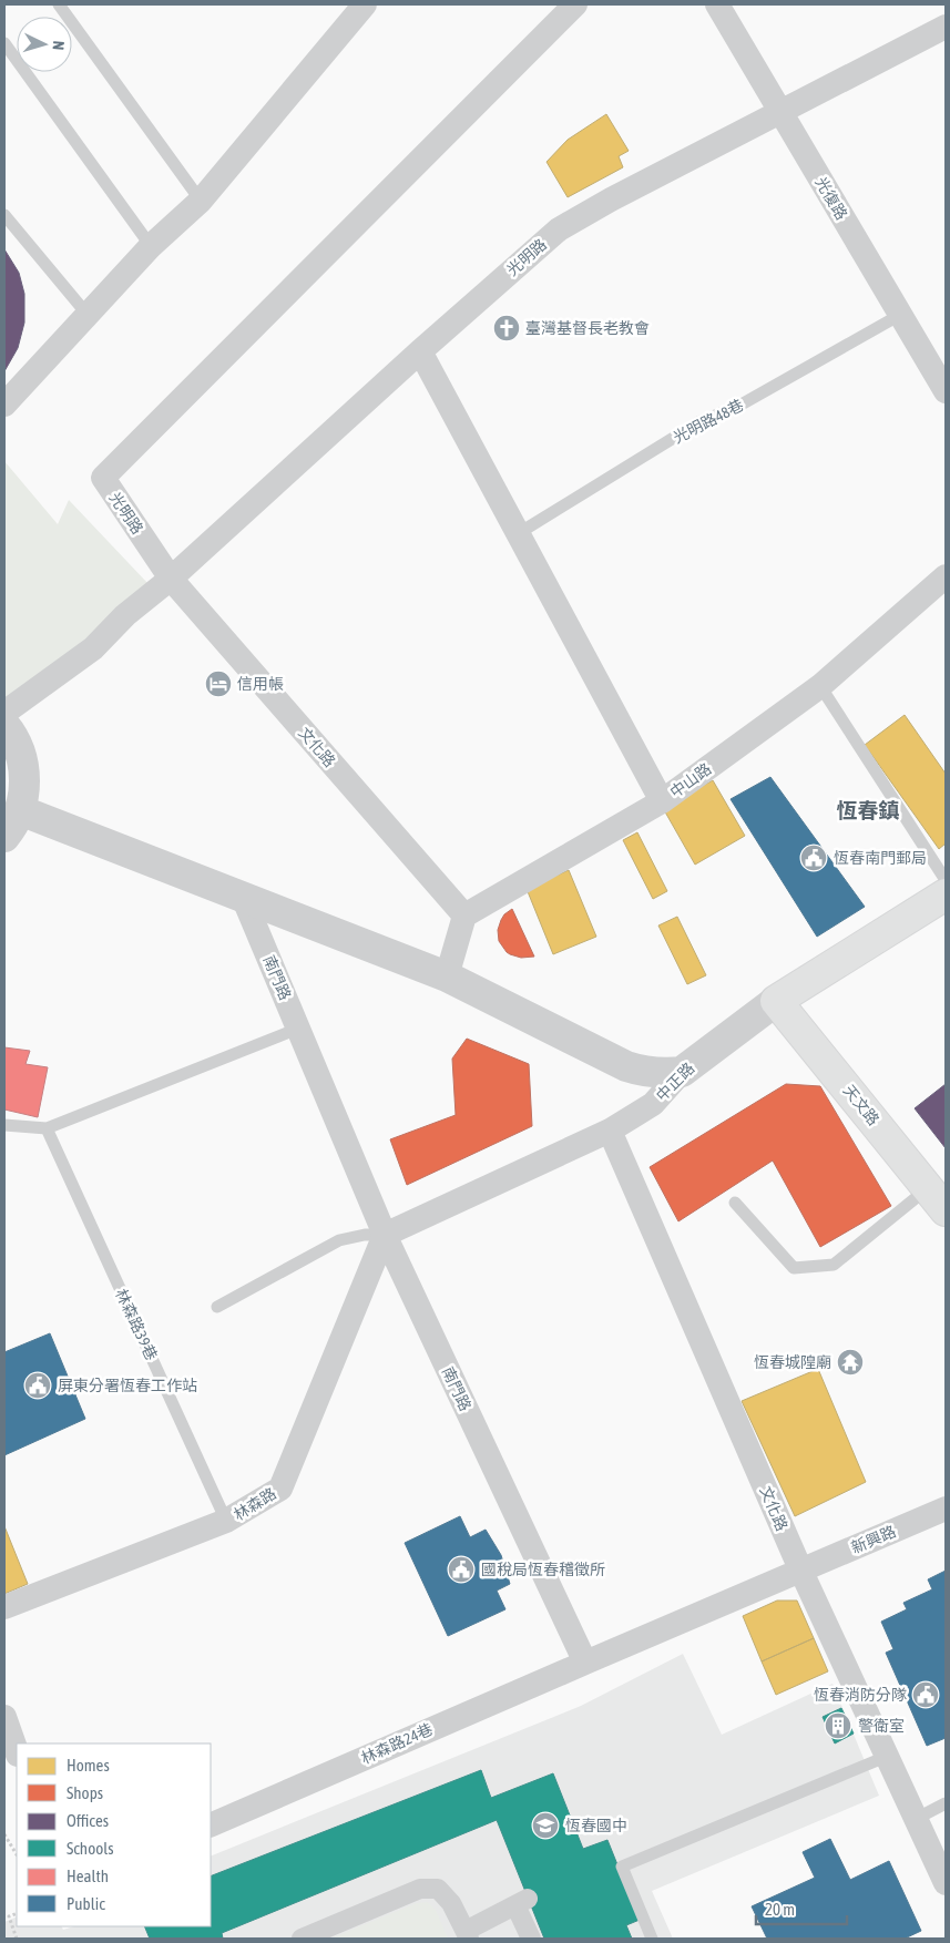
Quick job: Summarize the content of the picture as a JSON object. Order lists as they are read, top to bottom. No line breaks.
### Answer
{"streets":{"main road":["中正路","天文路"],"street":["光復路","光明路","文化路","中山路","南門路","林森路","新興路","林森路24巷"],"lane":["光明路48巷","林森路39巷"]},"crossings":[["光復路","光明路"],["光復路","光明路48巷"],["光明路","文化路"],["文化路","中山路"],["文化路","中正路"],["文化路","新興路"],["南門路","中正路"],["南門路","林森路"],["南門路","林森路24巷"],["中正路","天文路"],["中正路","林森路"],["林森路39巷","林森路"]],"districts":["恆春鎮"],"places":{"church":["臺灣基督長老教會"],"hotel":["信用帳"],"public building":["恆春南門郵局","屏東分署恆春工作站","國稅局恆春稽徵所","恆春消防分隊"],"temple":["恆春城隍廟"],"building":["警衛室"],"school or university":["恆春國中"]},"legend":["Homes","Shops","Offices","Schools","Health","Public"],"scale_bar":"20 m","north":"right"}
